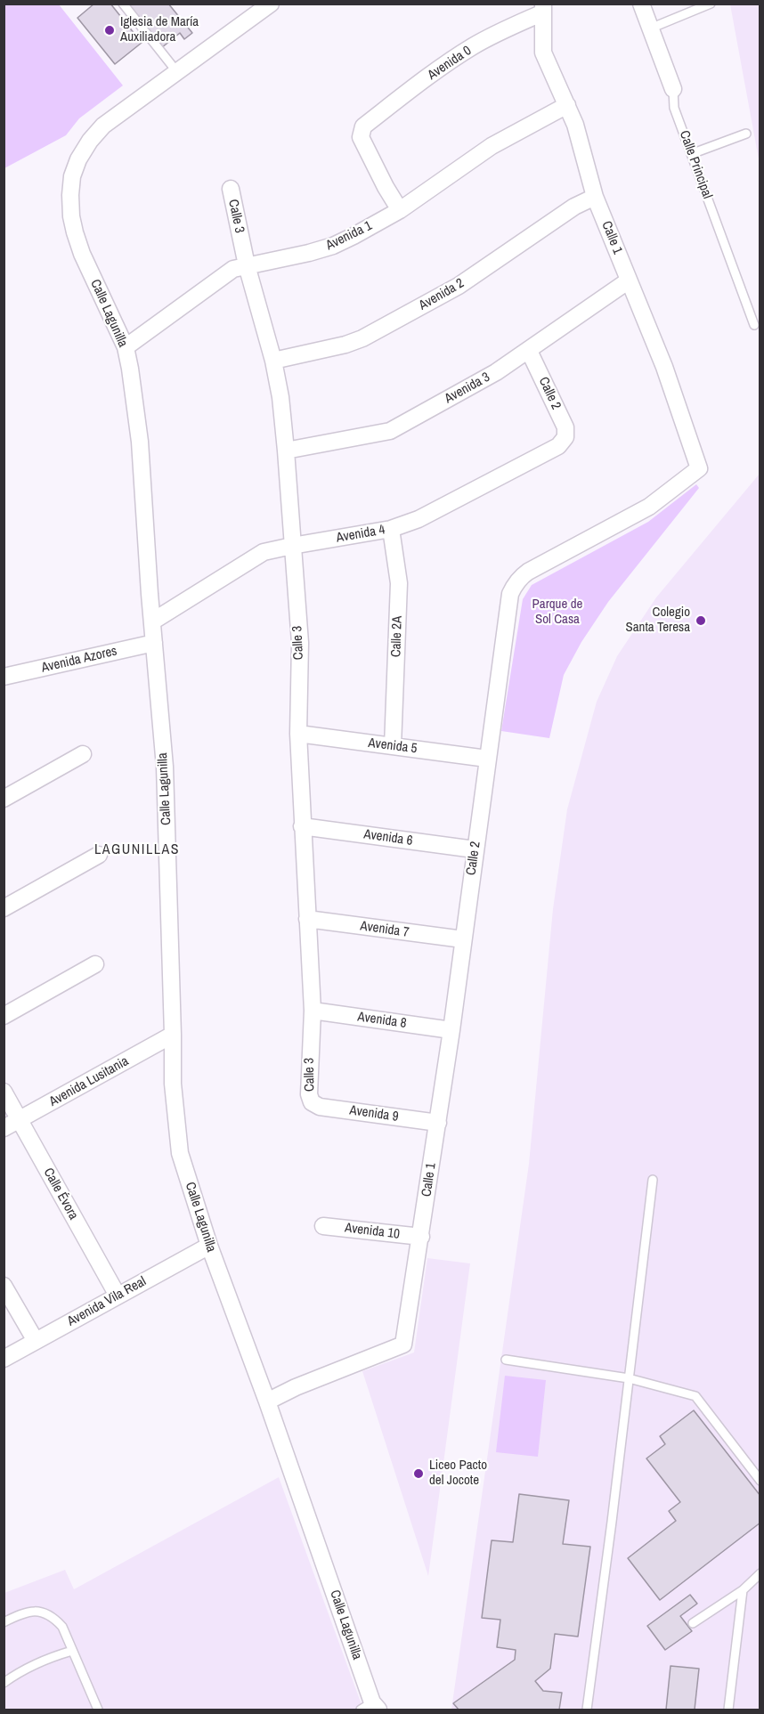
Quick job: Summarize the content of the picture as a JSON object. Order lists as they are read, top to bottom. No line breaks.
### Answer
{"streets":{"street":["Avenida 0","Calle Principal","Calle 3","Avenida 1","Calle 1","Avenida 2","Calle Lagunilla","Avenida 3","Calle 2","Avenida 4","Calle 2A","Avenida Azores","Avenida 5","Avenida 6","Avenida 7","Avenida 8","Avenida Lusitania","Avenida 9","Calle Évora","Avenida 10","Avenida Vila Real"]},"crossings":[["Avenida 0","Avenida 1"],["Avenida 0","Calle 1"],["Calle 3","Avenida 1"],["Calle 3","Avenida 2"],["Calle 3","Avenida 3"],["Calle 3","Avenida 4"],["Calle 3","Avenida 5"],["Calle 3","Avenida 6"],["Calle 3","Avenida 7"],["Calle 3","Avenida 8"],["Calle 3","Avenida 9"],["Avenida 1","Calle 1"],["Avenida 1","Calle Lagunilla"],["Calle 1","Avenida 2"],["Calle 1","Calle Lagunilla"],["Calle 1","Avenida 3"],["Calle 1","Calle 2"],["Calle 1","Avenida 9"],["Calle 1","Avenida 10"],["Calle Lagunilla","Avenida 4"],["Calle Lagunilla","Avenida Azores"],["Calle Lagunilla","Avenida Lusitania"],["Calle Lagunilla","Avenida Vila Real"],["Avenida 3","Calle 2"],["Calle 2","Avenida 4"],["Calle 2","Avenida 5"],["Calle 2","Avenida 6"],["Calle 2","Avenida 7"],["Calle 2","Avenida 8"],["Calle 2","Avenida 9"],["Avenida 4","Calle 2A"],["Calle 2A","Avenida 5"],["Avenida Lusitania","Calle Évora"],["Calle Évora","Avenida Vila Real"]],"districts":["LAGUNILLAS"],"parks":["Parque de Sol Casa"],"places":["Iglesia de María Auxiliadora","Colegio Santa Teresa","Liceo Pacto del Jocote"]}
